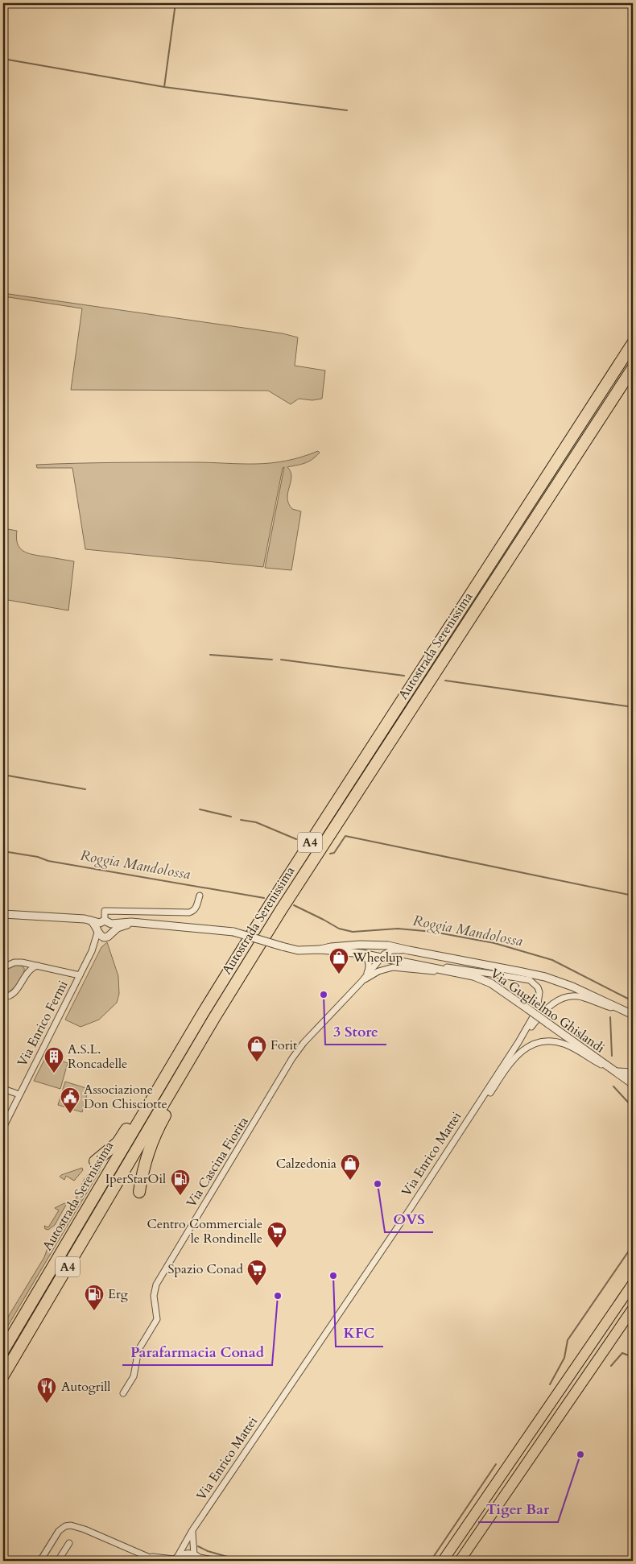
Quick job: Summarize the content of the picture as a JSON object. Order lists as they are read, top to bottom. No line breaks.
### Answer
{"streets":{"highway":["Autostrada Serenissima","A4"],"street":["Via Guglielmo Ghislandi","Via Enrico Fermi","Via Enrico Mattei","Via Cascina Fiorita"]},"crossings":[["Via Guglielmo Ghislandi","Via Enrico Fermi"]],"water":["Roggia Mandolossa"],"places":{"shop":["Wheelup","Forit","Calzedonia"],"other":["3 Store","OVS","KFC","Parafarmacia Conad","Tiger Bar"],"building":["A.S.L. Roncadelle"],"public building":["Associazione Don Chisciotte"],"fuel station":["IperStarOil","Erg"],"supermarket":["Centro Commerciale le Rondinelle","Spazio Conad"],"restaurant":["Autogrill"]}}
